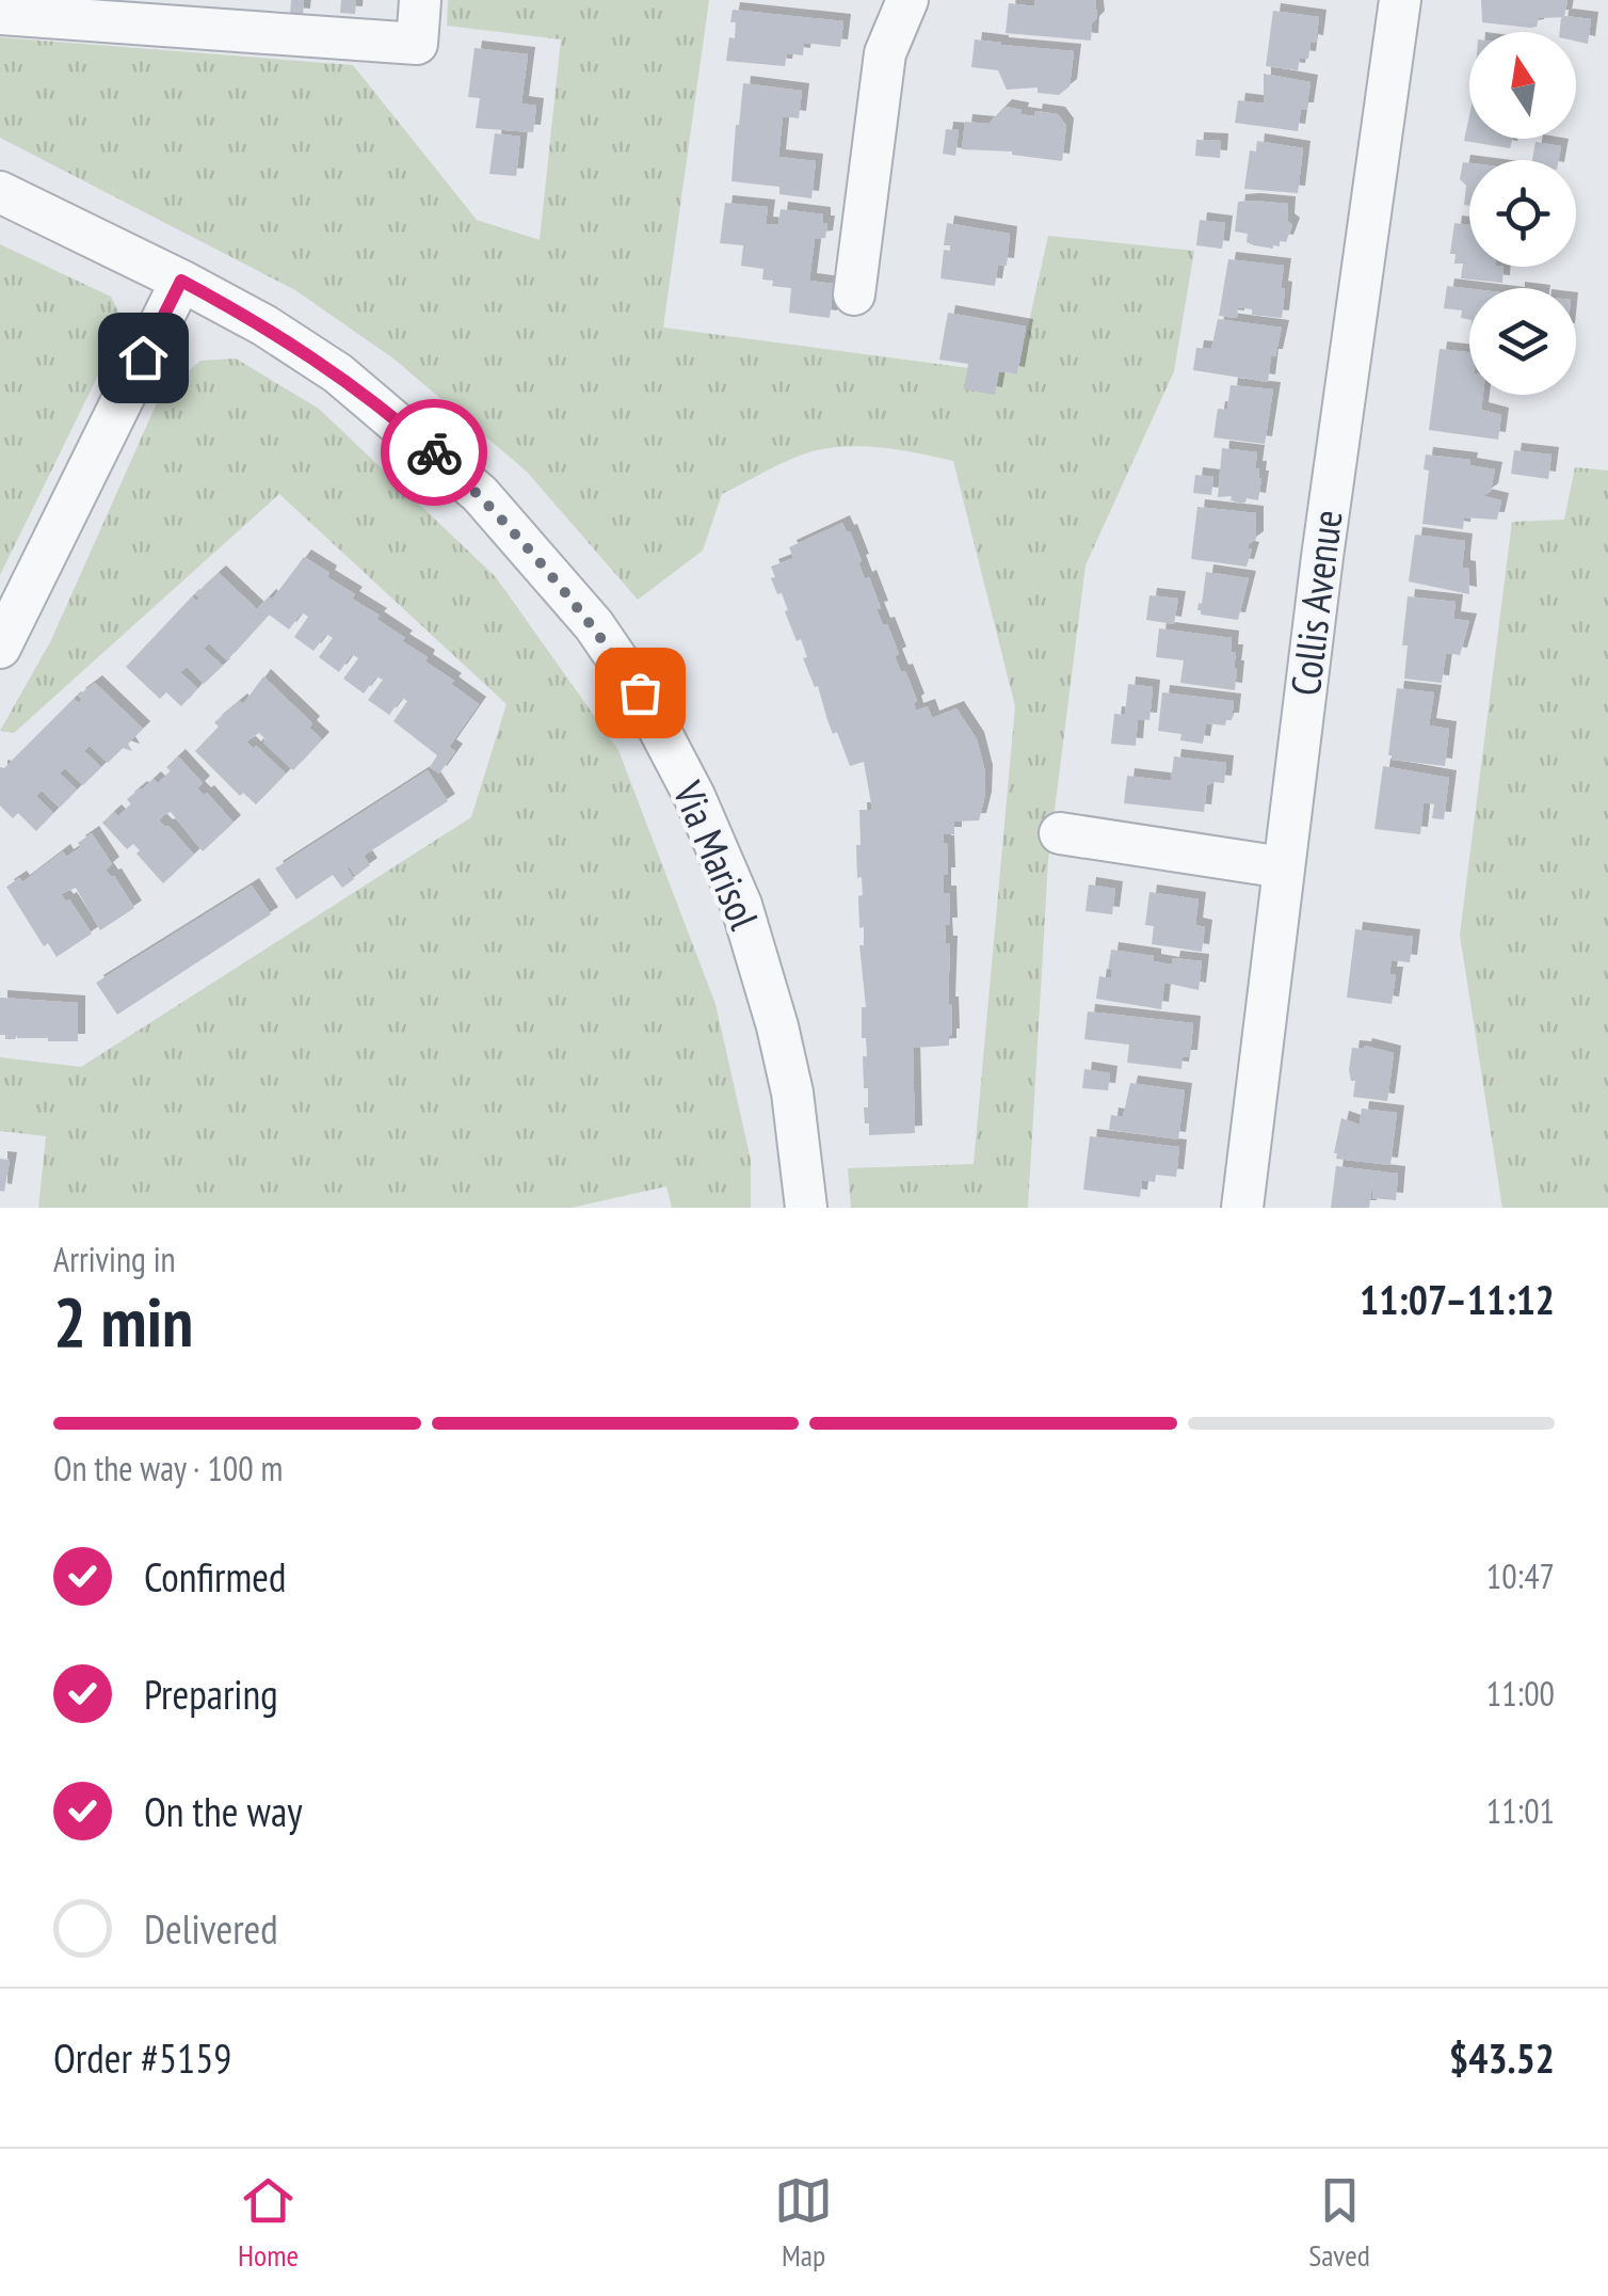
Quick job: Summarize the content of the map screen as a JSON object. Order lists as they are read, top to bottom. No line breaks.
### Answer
{"streets":{"street":["Collis Avenue","Via Marisol"]},"north":"top","page":{"heading":["2 min","Arriving in","11:07–11:12"],"panel":["Order #5159","$43.52"],"bar":"On the way · 100 m","list":[["Confirmed","10:47"],["Preparing","11:00"],["On the way","11:01"],"Delivered"],"tabs":["Home","Map","Saved"]}}
